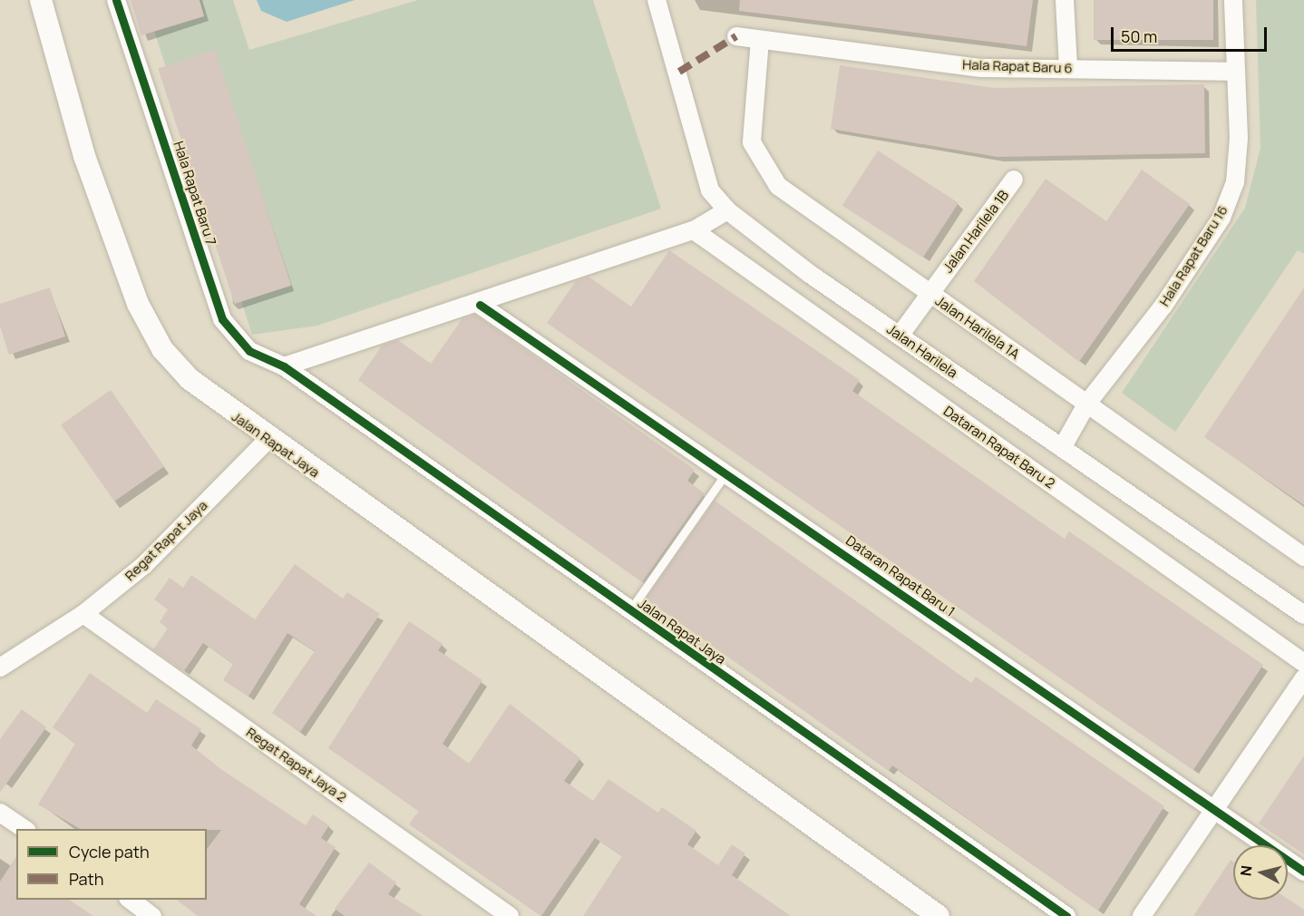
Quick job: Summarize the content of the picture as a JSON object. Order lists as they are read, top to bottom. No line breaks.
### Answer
{"streets":{"street":["Hala Rapat Baru 6","Hala Rapat Baru 7","Jalan Harilela 1B","Hala Rapat Baru 16","Jalan Harilela 1A","Jalan Harilela","Jalan Rapat Jaya","Dataran Rapat Baru 2","Regat Rapat Jaya","Dataran Rapat Baru 1","Regat Rapat Jaya 2"]},"crossings":[["Hala Rapat Baru 6","Hala Rapat Baru 16"],["Hala Rapat Baru 6","Jalan Harilela 1A"],["Hala Rapat Baru 7","Jalan Rapat Jaya"],["Jalan Harilela 1B","Jalan Harilela 1A"],["Jalan Harilela 1B","Jalan Harilela"],["Hala Rapat Baru 16","Jalan Harilela 1A"],["Hala Rapat Baru 16","Jalan Harilela"],["Jalan Rapat Jaya","Regat Rapat Jaya"],["Regat Rapat Jaya","Regat Rapat Jaya 2"]],"legend":["Cycle path","Path"],"scale_bar":"50 m","north":"left"}
